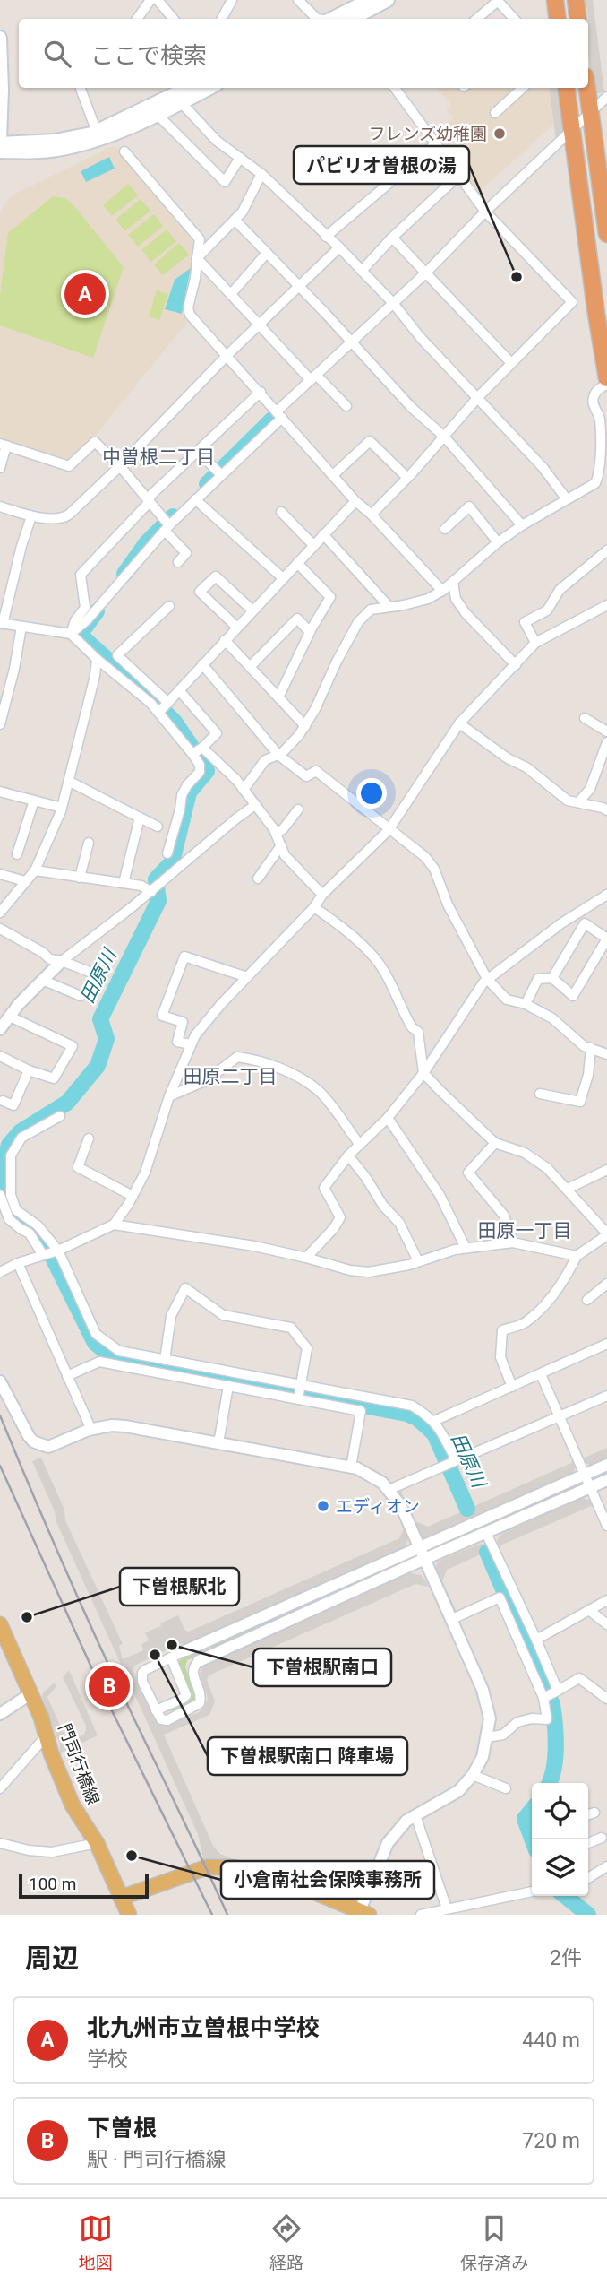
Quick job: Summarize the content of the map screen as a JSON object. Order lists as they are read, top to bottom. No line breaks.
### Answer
{"streets":{"main road":["門司行橋線"]},"districts":["中曽根二丁目","田原二丁目","田原一丁目"],"water":["田原川"],"places":["フレンズ幼稚園","パビリオ曽根の湯","エディオン","下曽根駅北","下曽根駅南口","下曽根駅南口 降車場","小倉南社会保険事務所"],"scale_bar":"100 m","page":{"search":"ここで検索","pins":["A","B"],"scale":"100 m","heading":["周辺","2件"],"list":[{"mark":"A","name":"北九州市立曽根中学校","note":"学校","value":"440 m"},{"mark":"B","name":"下曽根","note":"駅 · 門司行橋線","value":"720 m"}],"nav":["地図","経路","保存済み"]}}
